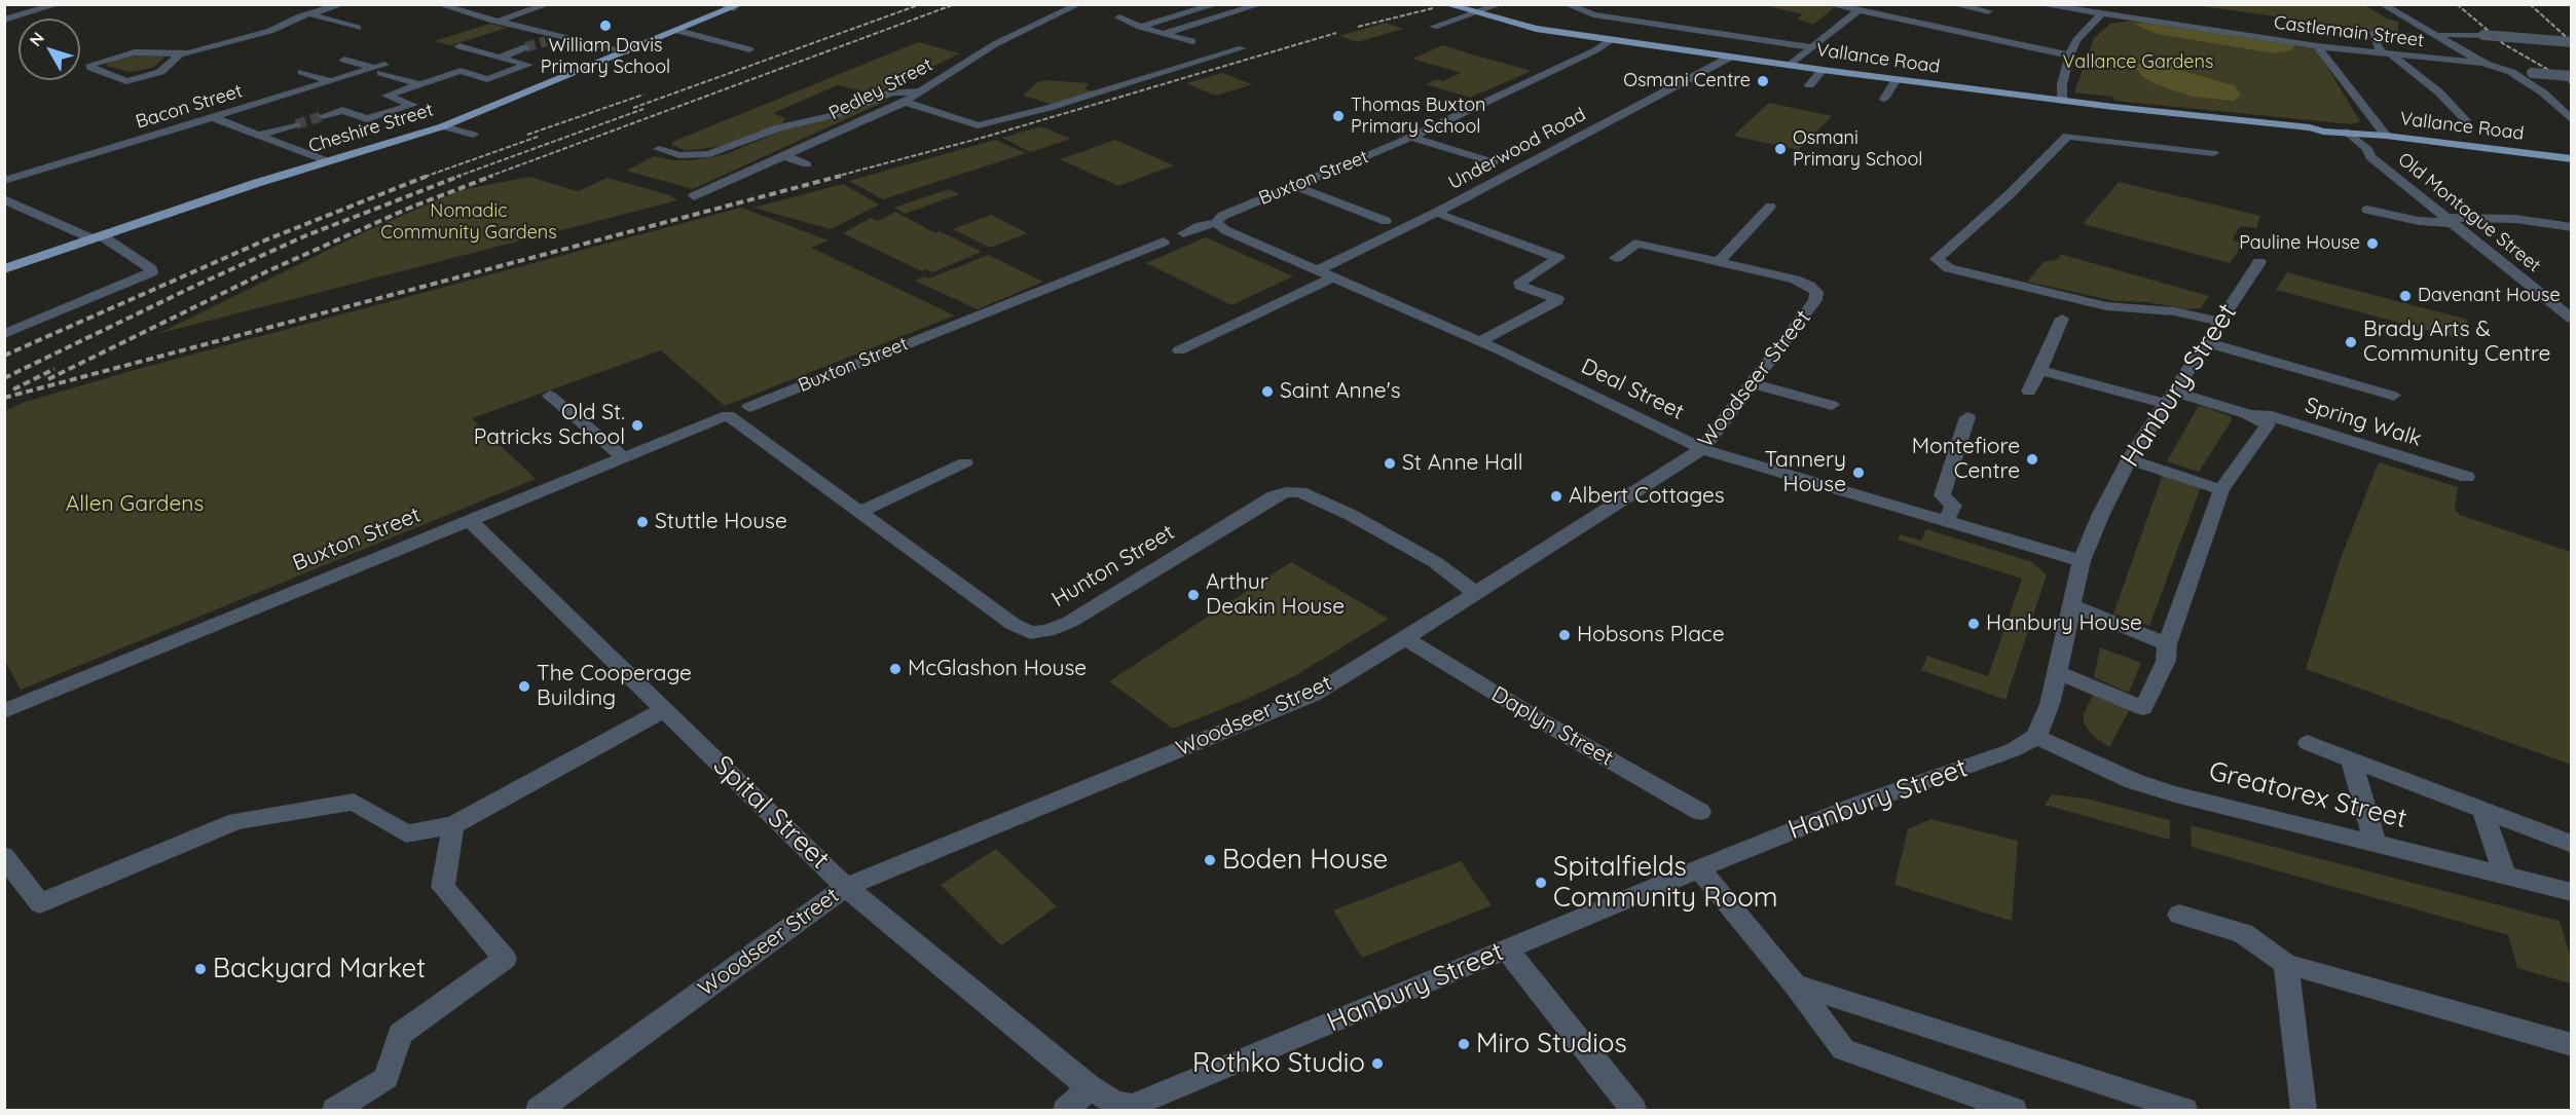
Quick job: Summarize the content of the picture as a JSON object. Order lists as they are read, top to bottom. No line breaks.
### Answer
{"streets":{"main road":["Vallance Road","Cheshire Street"],"street":["Castlemain Street","Pedley Street","Bacon Street","Underwood Road","Buxton Street","Old Montague Street","Woodseer Street","Hanbury Street","Deal Street","Spring Walk","Hunton Street","Daplyn Street","Greatorex Street","Spital Street"]},"crossings":[["Vallance Road","Underwood Road"],["Vallance Road","Buxton Street"],["Vallance Road","Old Montague Street"],["Underwood Road","Deal Street"],["Buxton Street","Deal Street"],["Buxton Street","Hunton Street"],["Buxton Street","Spital Street"],["Woodseer Street","Deal Street"],["Woodseer Street","Hunton Street"],["Woodseer Street","Daplyn Street"],["Woodseer Street","Spital Street"],["Hanbury Street","Deal Street"],["Hanbury Street","Spring Walk"],["Hanbury Street","Greatorex Street"],["Hanbury Street","Spital Street"]],"parks":["Vallance Gardens","Nomadic Community Gardens","Allen Gardens"],"places":["William Davis Primary School","Osmani Centre","Thomas Buxton Primary School","Osmani Primary School","Pauline House","Davenant House","Brady Arts & Community Centre","Saint Anne's","Old St. Patricks School","Montefiore Centre","St Anne Hall","Tannery House","Albert Cottages","Stuttle House","Arthur Deakin House","Hanbury House","Hobsons Place","McGlashon House","The Cooperage Building","Boden House","Spitalfields Community Room","Backyard Market","Miro Studios","Rothko Studio"],"north":"top left"}
